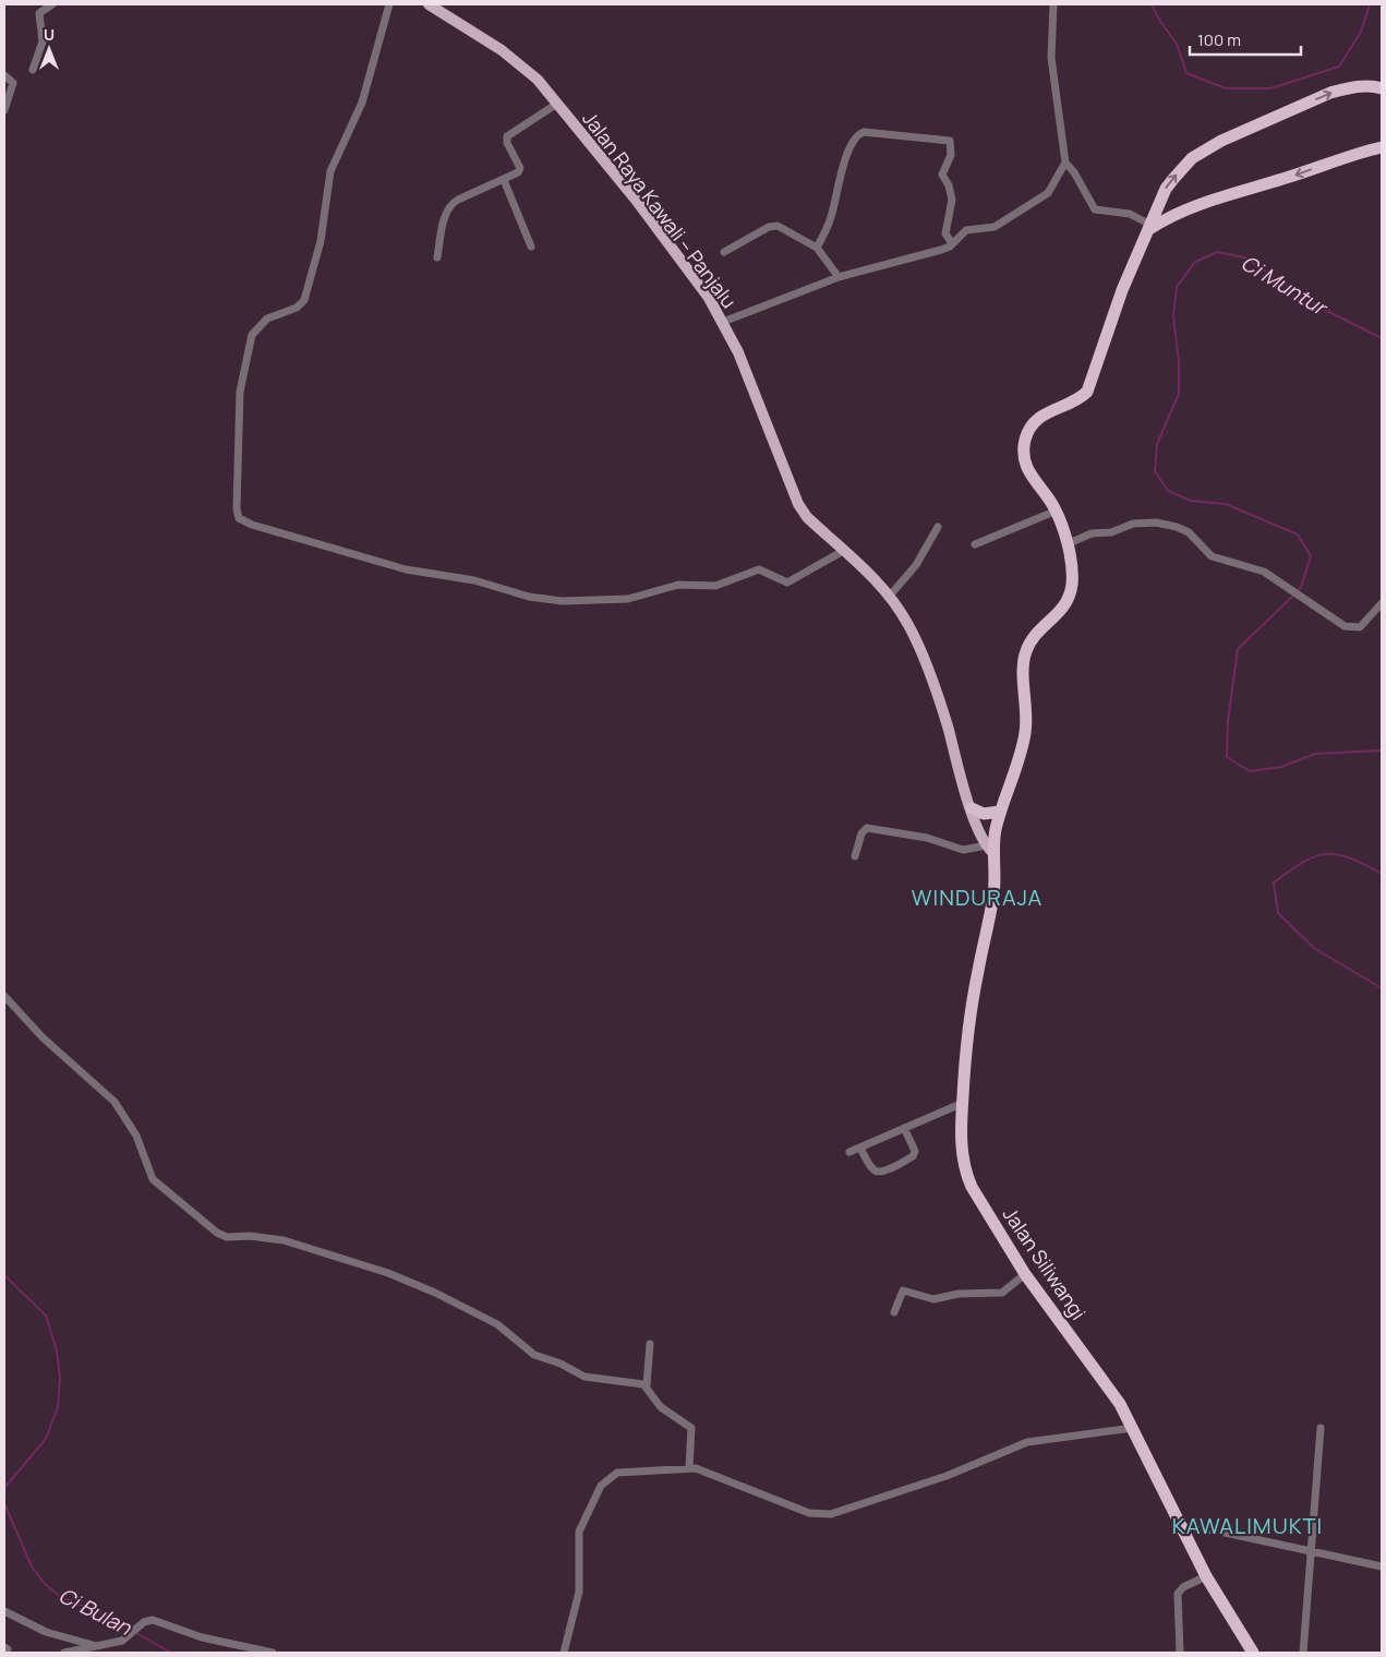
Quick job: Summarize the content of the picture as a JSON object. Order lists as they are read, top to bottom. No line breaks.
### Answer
{"streets":{"highway":["Jalan Siliwangi"],"main road":["Jalan Raya Kawali – Panjalu"]},"crossings":[["Jalan Raya Kawali – Panjalu","Jalan Siliwangi"]],"districts":["WINDURAJA","KAWALIMUKTI"],"water":["Ci Muntur","Ci Bulan"],"scale_bar":"100 m","north":"top"}
